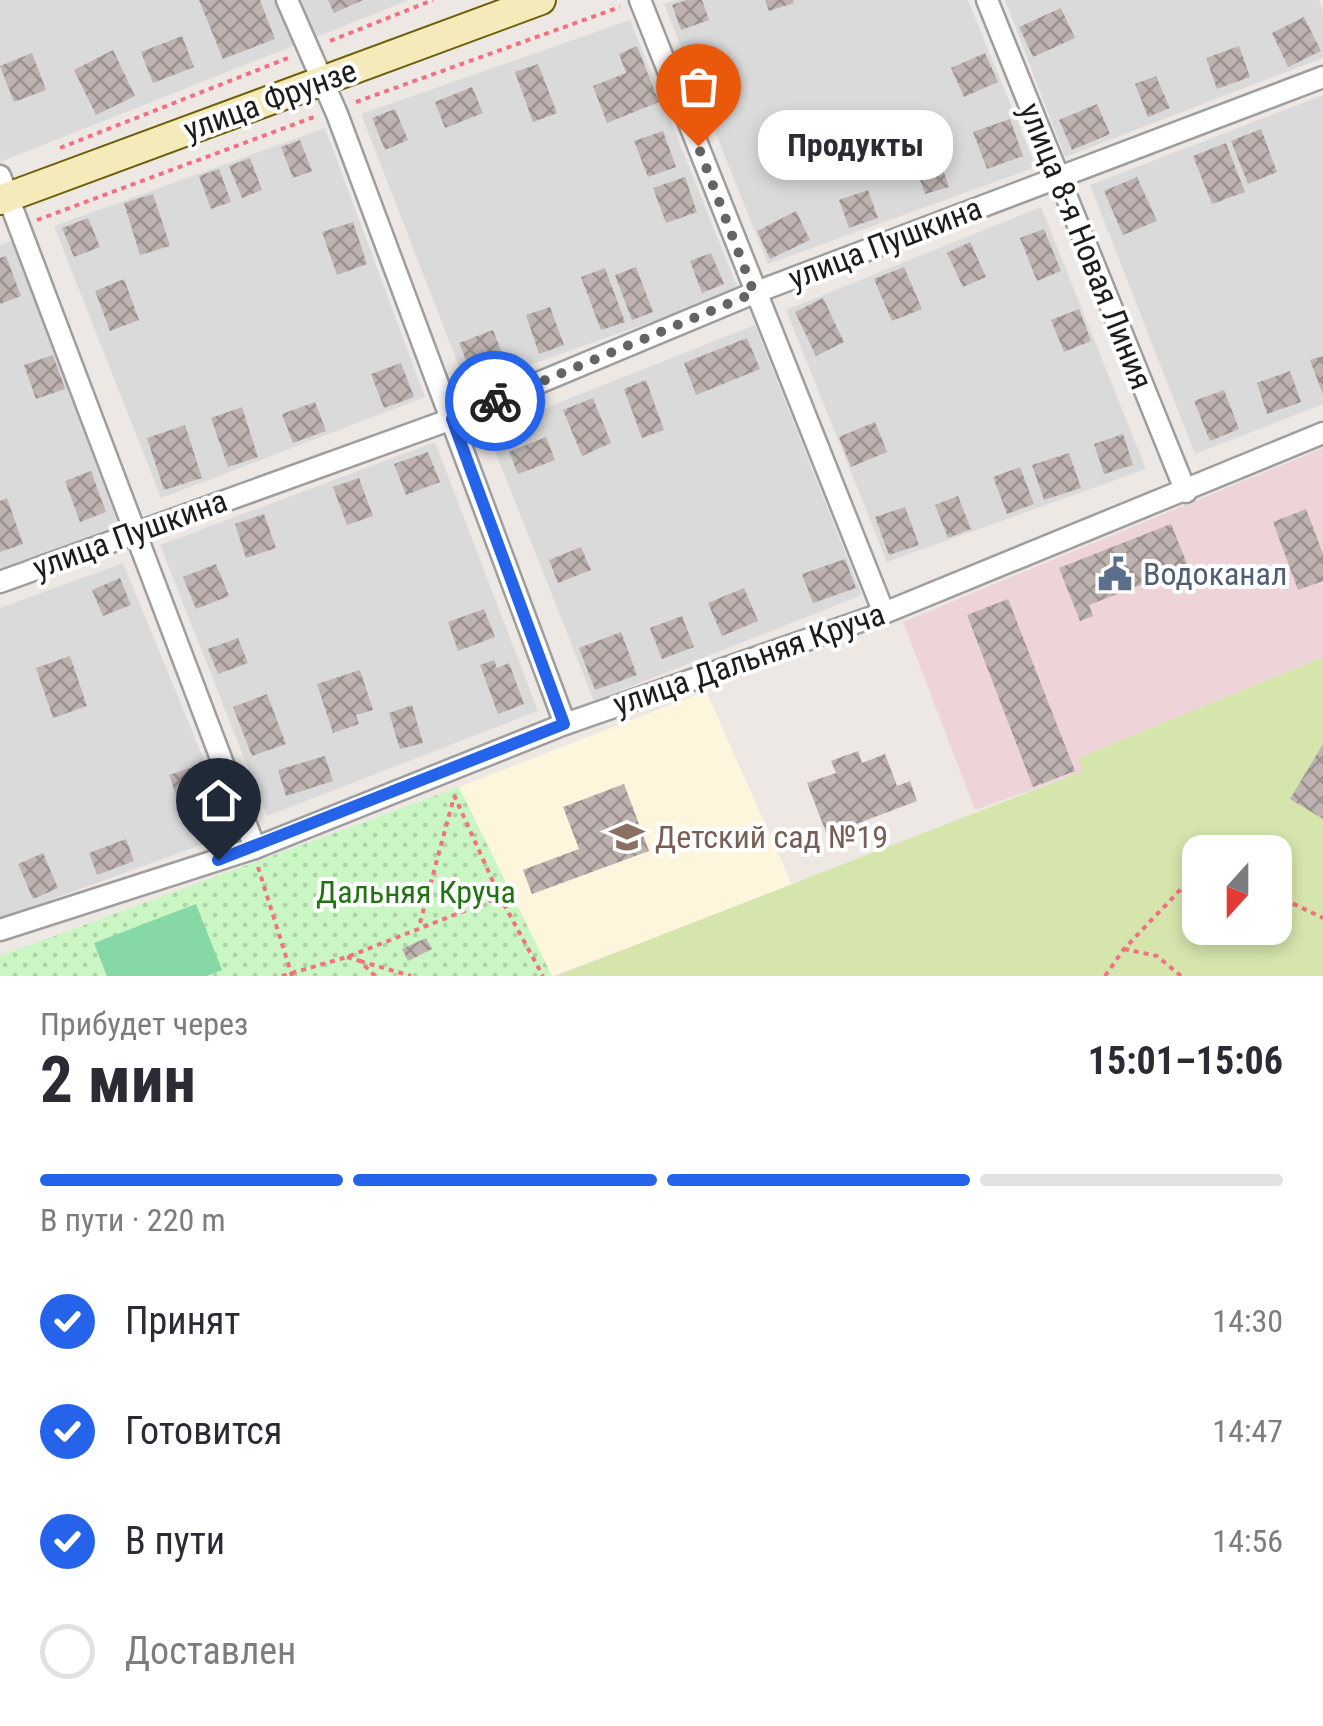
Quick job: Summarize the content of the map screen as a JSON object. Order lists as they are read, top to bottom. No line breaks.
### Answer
{"streets":{"main road":["улица Фрунзе"],"street":["улица Пушкина","улица 8-я Новая Линия","улица Дальняя Круча"]},"crossings":[["улица Пушкина","улица 8-я Новая Линия"],["улица 8-я Новая Линия","улица Дальняя Круча"]],"parks":["Дальняя Круча"],"places":{"other":["Продукты"],"public building":["Водоканал"],"school or university":["Детский сад №19"]},"north":"bottom","page":{"bubble":"Продукты","heading":["2 мин","Прибудет через","15:01–15:06"],"bar":"В пути · 220 m","list":[["Принят","14:30"],["Готовится","14:47"],["В пути","14:56"],"Доставлен"]}}
